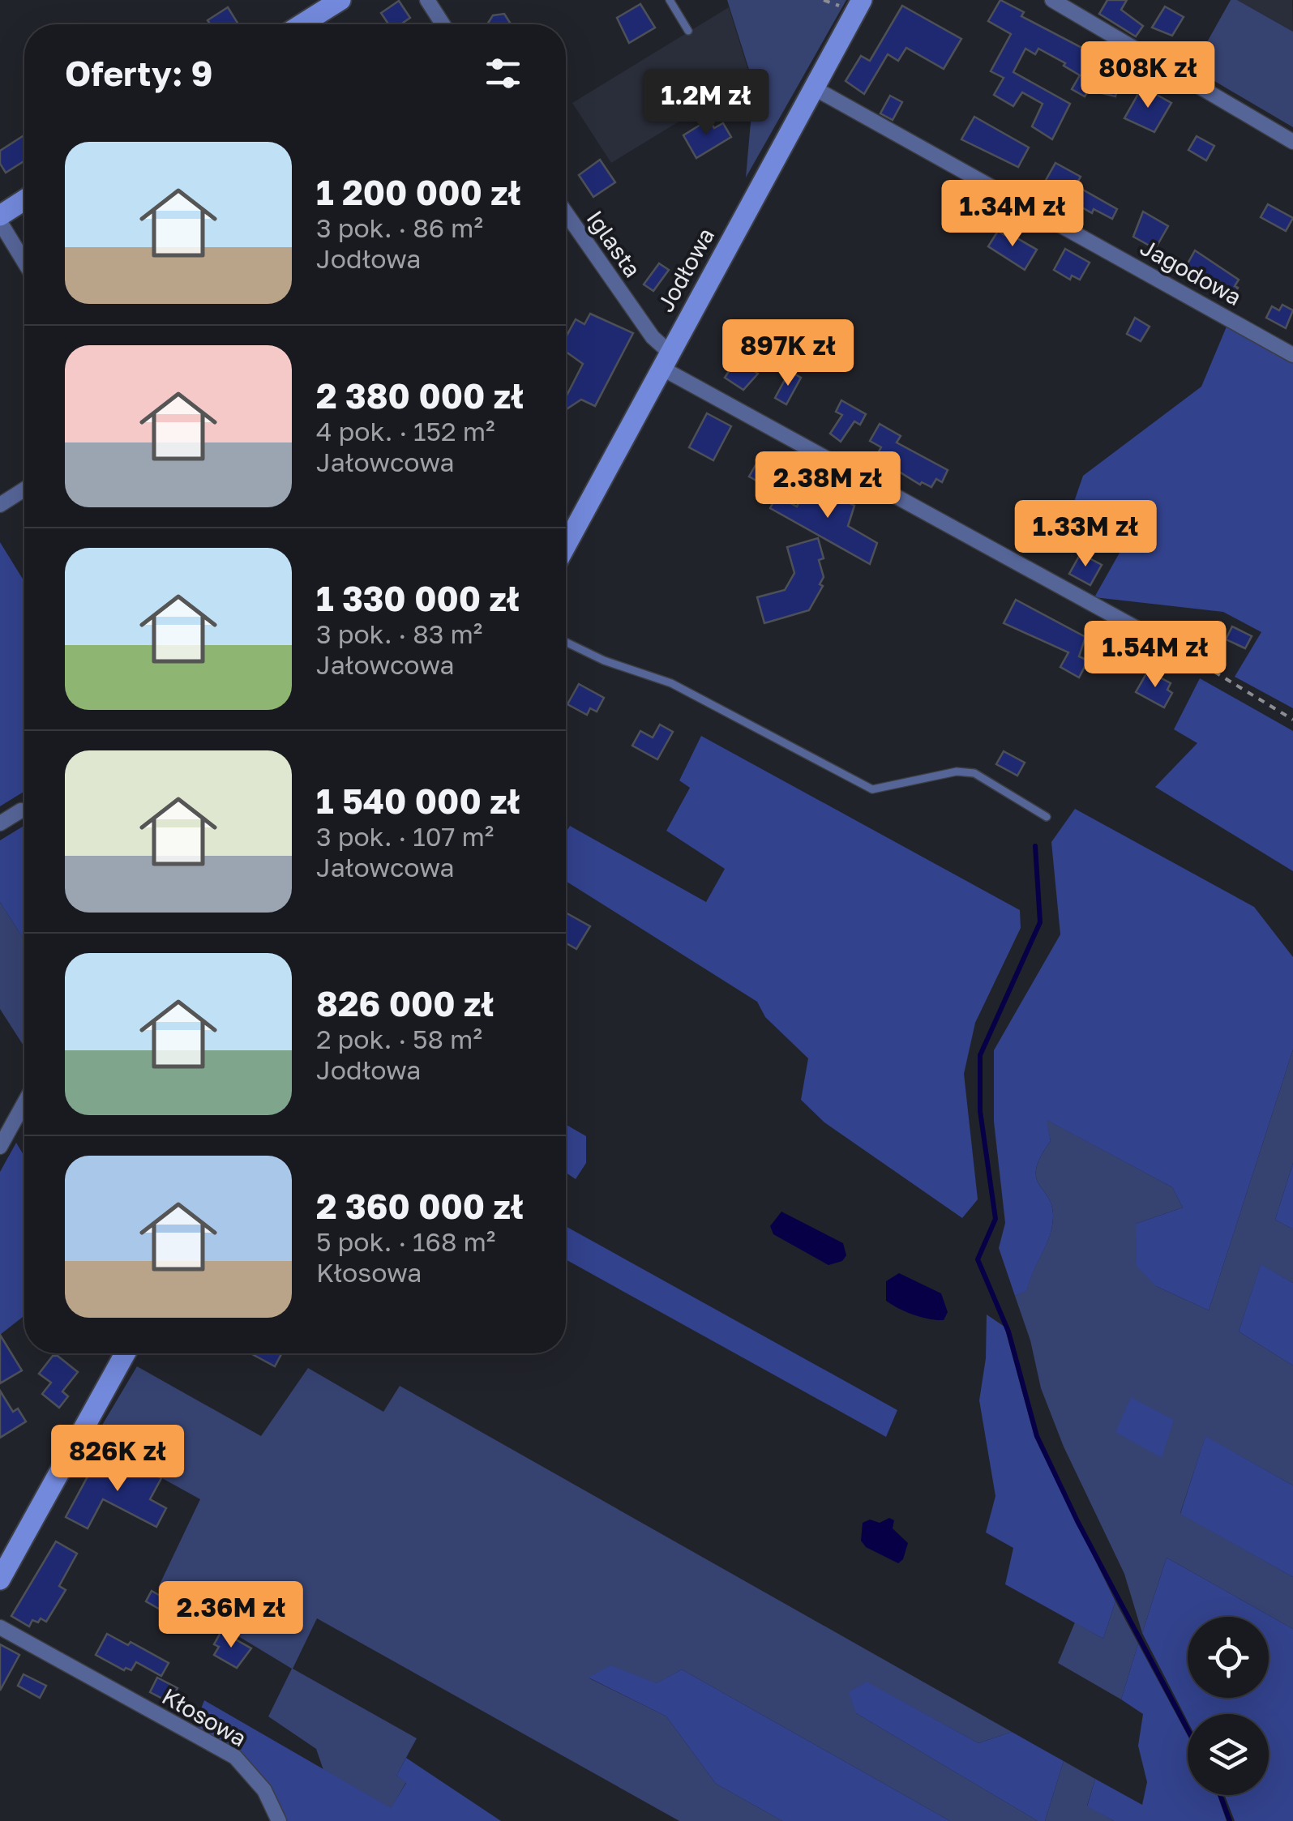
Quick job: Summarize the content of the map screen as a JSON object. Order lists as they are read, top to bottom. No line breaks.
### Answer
{"streets":{"street":["Iglasta","Jodłowa","Jagodowa","Kłosowa"]},"crossings":[["Iglasta","Jodłowa"],["Jodłowa","Jagodowa"]],"page":{"heading":"Oferty: 9","price":["808K zł","1.2M zł","1.34M zł","897K zł","2.38M zł","1.33M zł","1.54M zł","826K zł","2.36M zł"],"list":[{"name":"1 200 000 zł","note":"3 pok. · 86 m² · Jodłowa"},{"name":"2 380 000 zł","note":"4 pok. · 152 m² · Jałowcowa"},{"name":"1 330 000 zł","note":"3 pok. · 83 m² · Jałowcowa"},{"name":"1 540 000 zł","note":"3 pok. · 107 m² · Jałowcowa"},{"name":"826 000 zł","note":"2 pok. · 58 m² · Jodłowa"},{"name":"2 360 000 zł","note":"5 pok. · 168 m² · Kłosowa"}]}}
